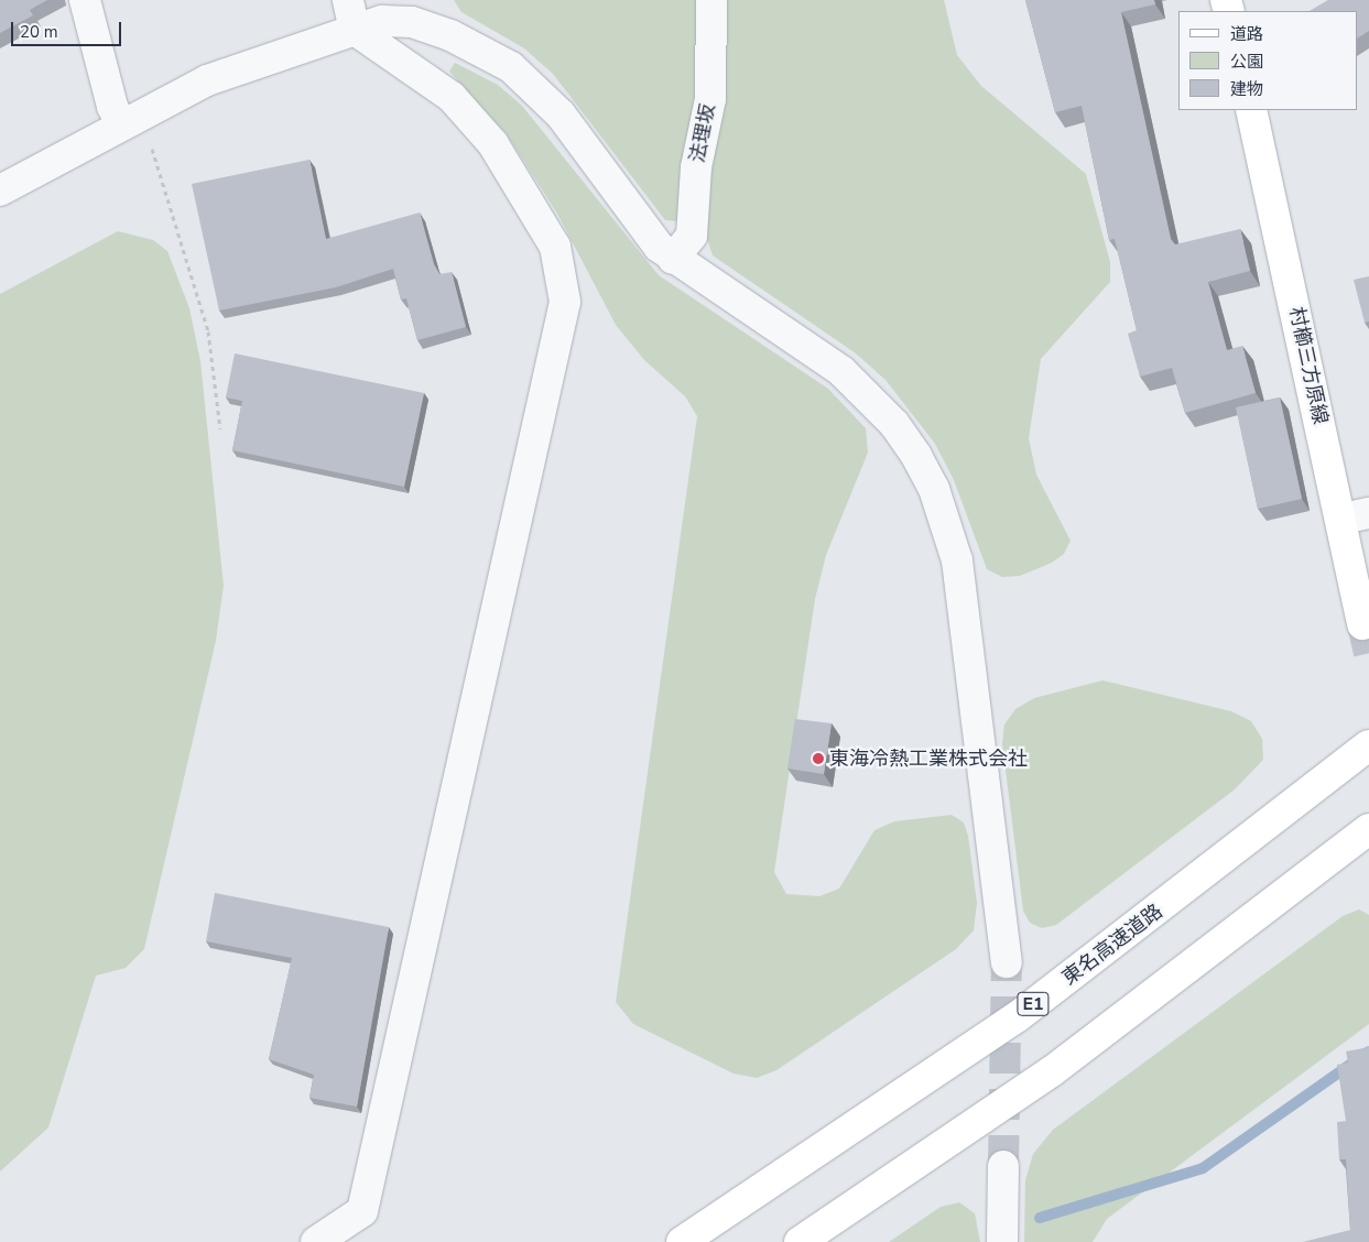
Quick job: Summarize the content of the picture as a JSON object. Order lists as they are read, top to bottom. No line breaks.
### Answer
{"streets":{"main road":["村櫛三方原線","東名高速道路","E1"],"street":["法理坂"]},"places":["東海冷熱工業株式会社"],"legend":["道路","公園","建物"],"scale_bar":"20 m"}
